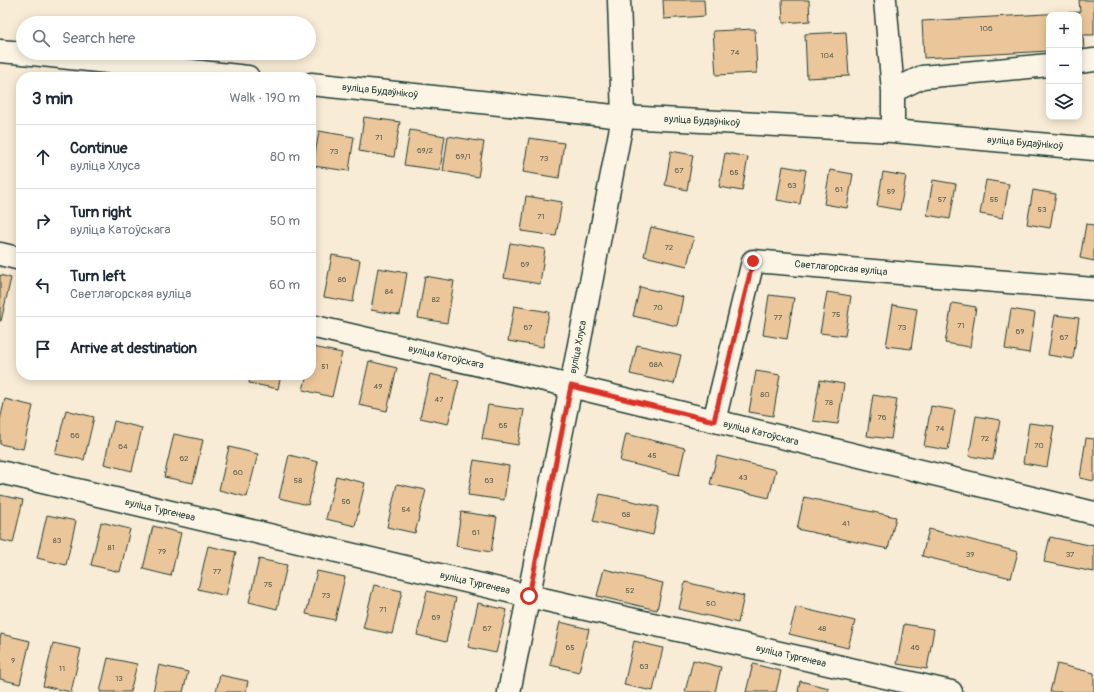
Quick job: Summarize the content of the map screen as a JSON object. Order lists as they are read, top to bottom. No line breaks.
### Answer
{"streets":{"street":["вуліца Будаўнікоў","Светлагорская вуліца","вуліца Хлуса","вуліца Катоўскага","вуліца Тургенева"]},"crossings":[["вуліца Будаўнікоў","вуліца Хлуса"],["Светлагорская вуліца","вуліца Катоўскага"],["вуліца Хлуса","вуліца Катоўскага"],["вуліца Хлуса","вуліца Тургенева"]],"house_numbers":["106","74","104","71","69/2","73","69/1","73","67","65","63","61","59","57","55","53","71","72","69","86","84","82","70","75","77","71","67","73","69","67","68А","51","49","80","47","78","76","65","74","66","72","70","64","45","62","60","43","58","63","56","54","68","41","61","83","81","79","39","37","77","75","52","73","50","71","69","67","48","65","46","9","63","11","13"],"page":{"map_buttons":["+","−"],"search":"Search here","heading":["3 min","Walk · 190 m"],"list":[["Continue","вуліца Хлуса","80 m"],["Turn right","вуліца Катоўскага","50 m"],["Turn left","Светлагорская вуліца","60 m"],"Arrive at destination"]}}
